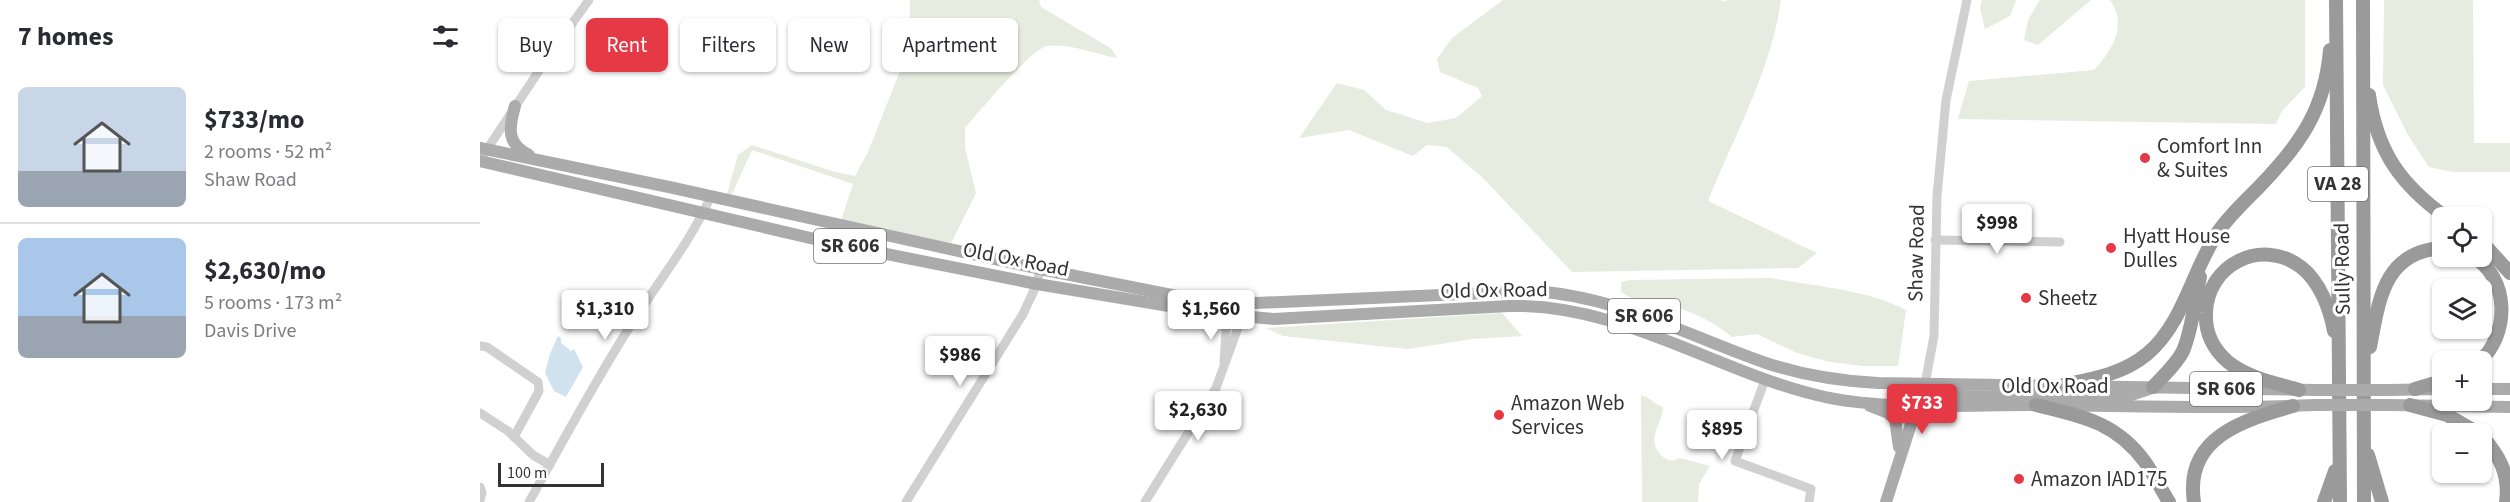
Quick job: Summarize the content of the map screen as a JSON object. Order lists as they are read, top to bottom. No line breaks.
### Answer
{"streets":{"highway":["VA 28","Sully Road"],"main road":["SR 606","Shaw Road","Old Ox Road"]},"crossings":[["Shaw Road","Old Ox Road"]],"places":["Comfort Inn & Suites","Hyatt House Dulles","Sheetz","Amazon Web Services","Amazon IAD175"],"scale_bar":"100 m","page":{"heading":"7 homes","chip":["Buy","Rent","Filters","New","Apartment"],"list":[{"name":"$733/mo","note":"2 rooms · 52 m² · Shaw Road"},{"name":"$2,630/mo","note":"5 rooms · 173 m² · Davis Drive"}],"price":["$998","$1,310","$1,560","$986","$733","$2,630","$895"],"map_buttons":["+","−"],"scale":"100 m"}}
